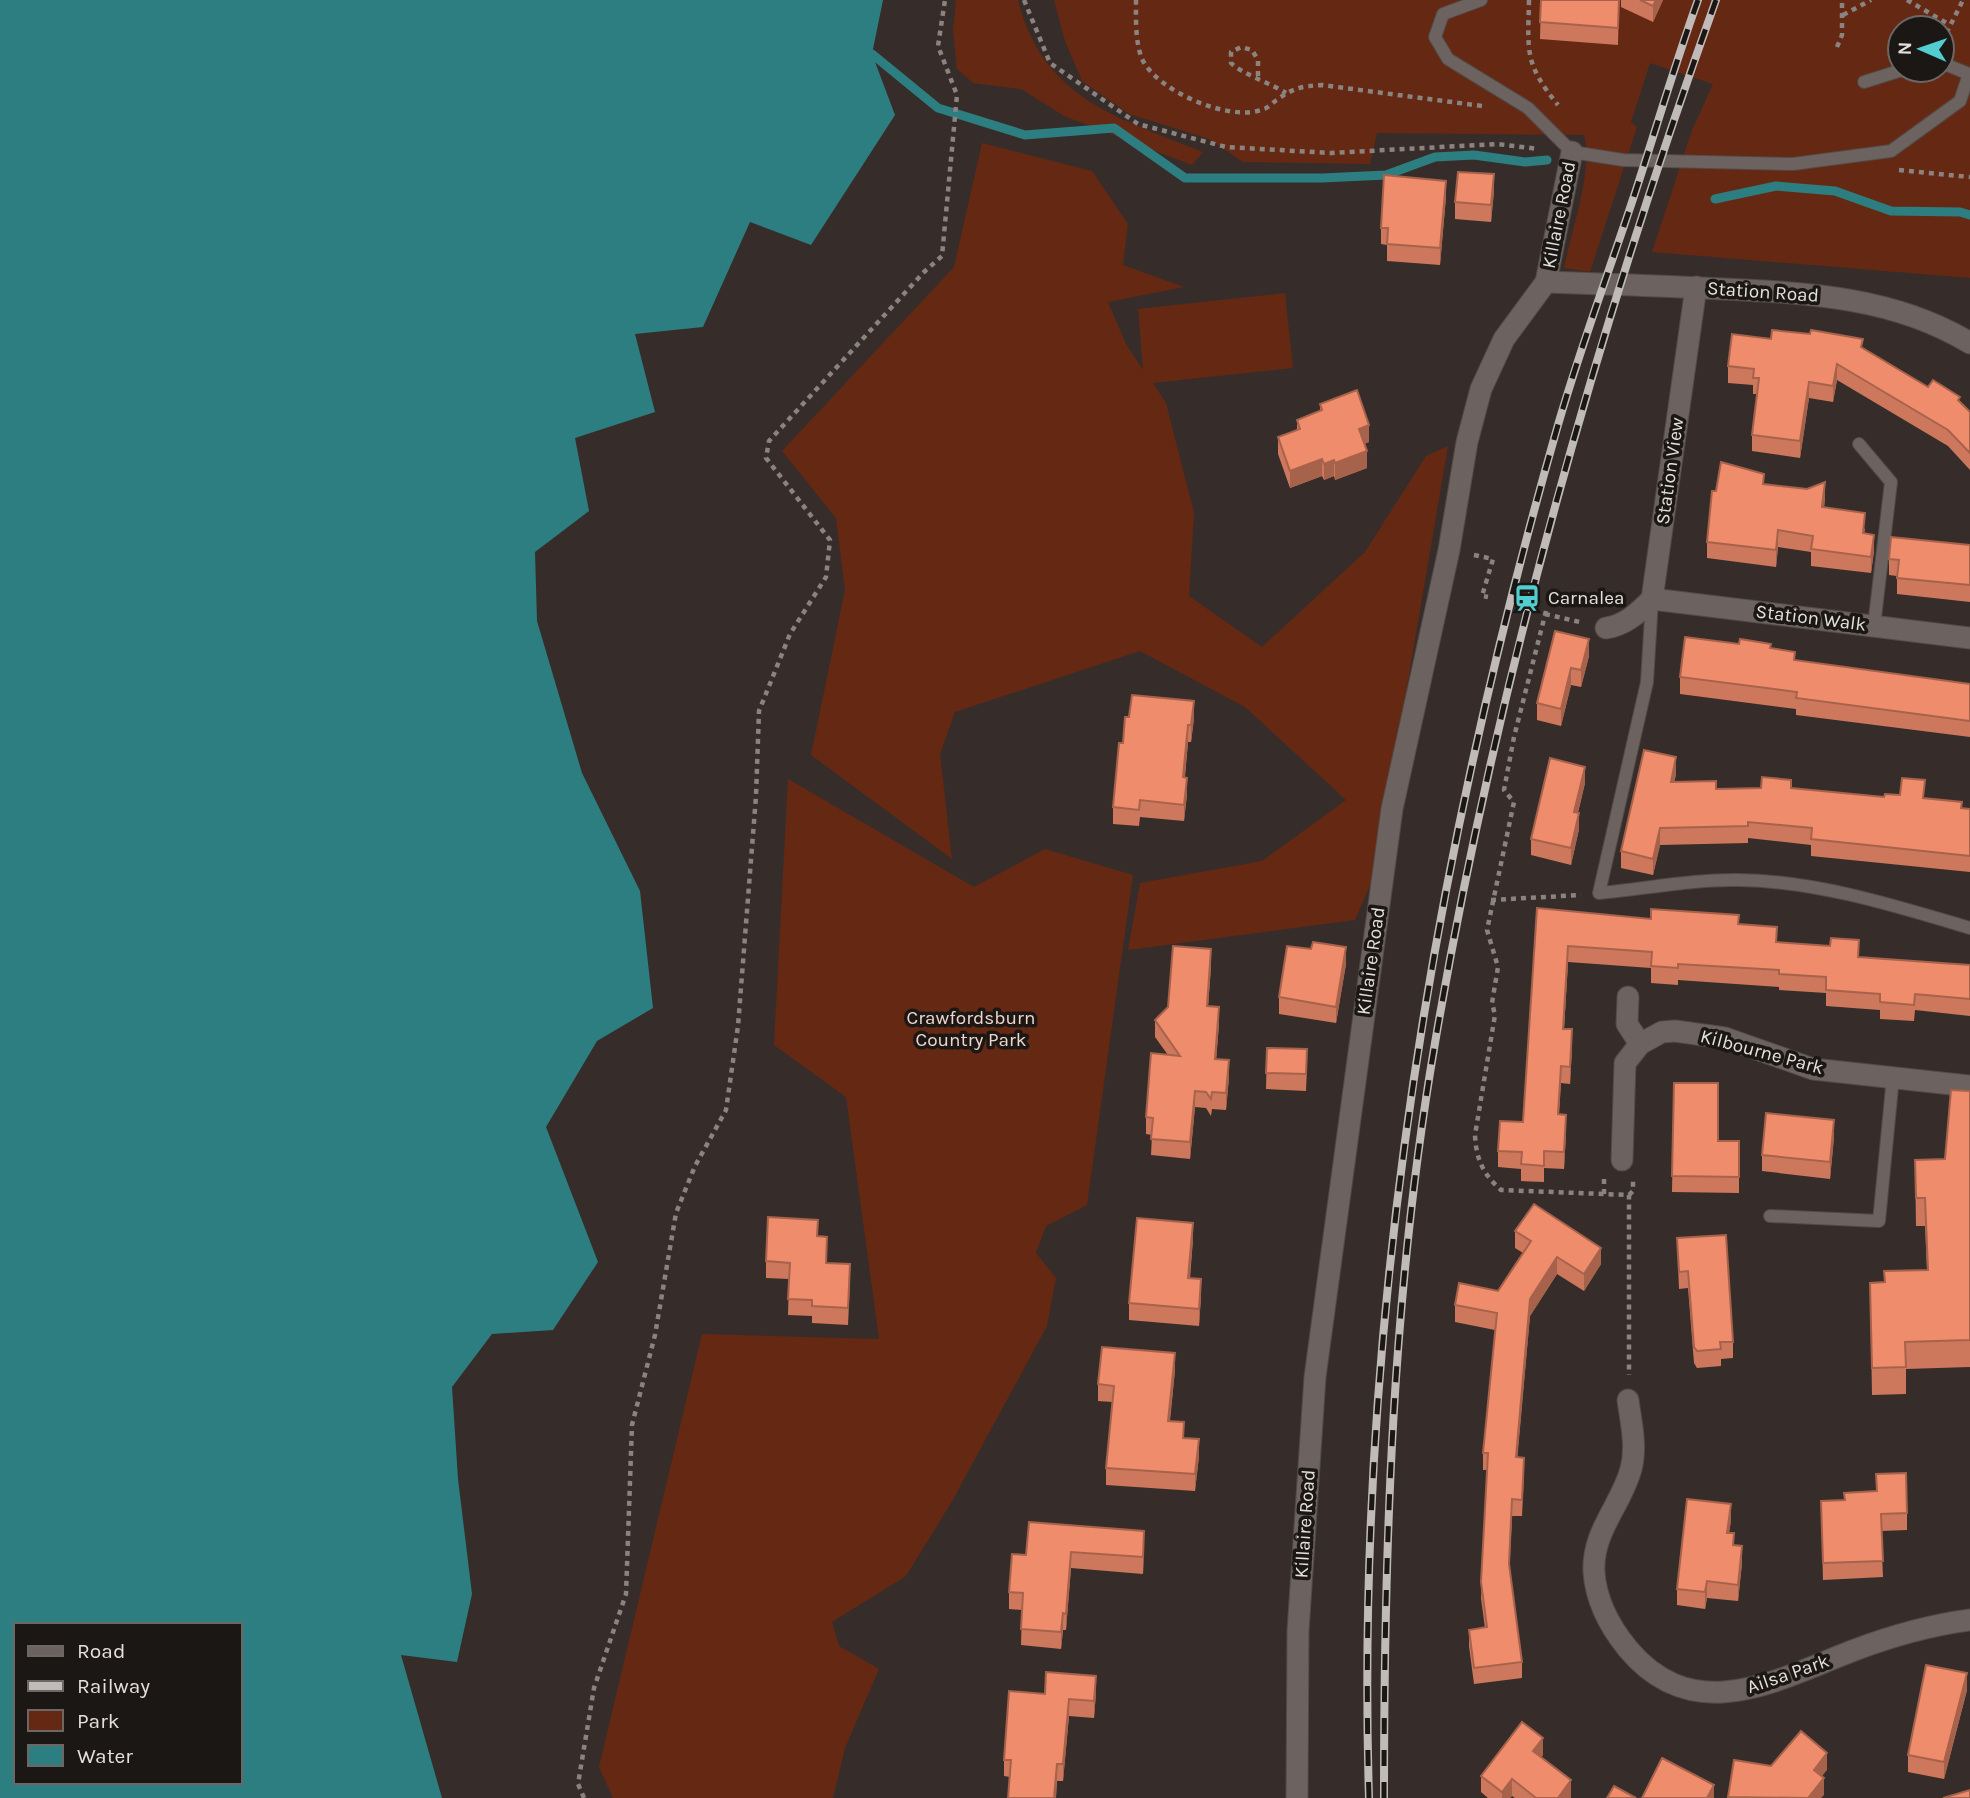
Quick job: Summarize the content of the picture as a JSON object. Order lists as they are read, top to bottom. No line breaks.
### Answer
{"streets":{"street":["Killaire Road","Station Road","Station View","Station Walk","Kilbourne Park","Ailsa Park"]},"crossings":[["Killaire Road","Station Road"],["Station Road","Station View"],["Station View","Station Walk"]],"parks":["Crawfordsburn Country Park"],"places":{"station":["Carnalea"]},"legend":["Road","Railway","Park","Water"],"north":"left"}
